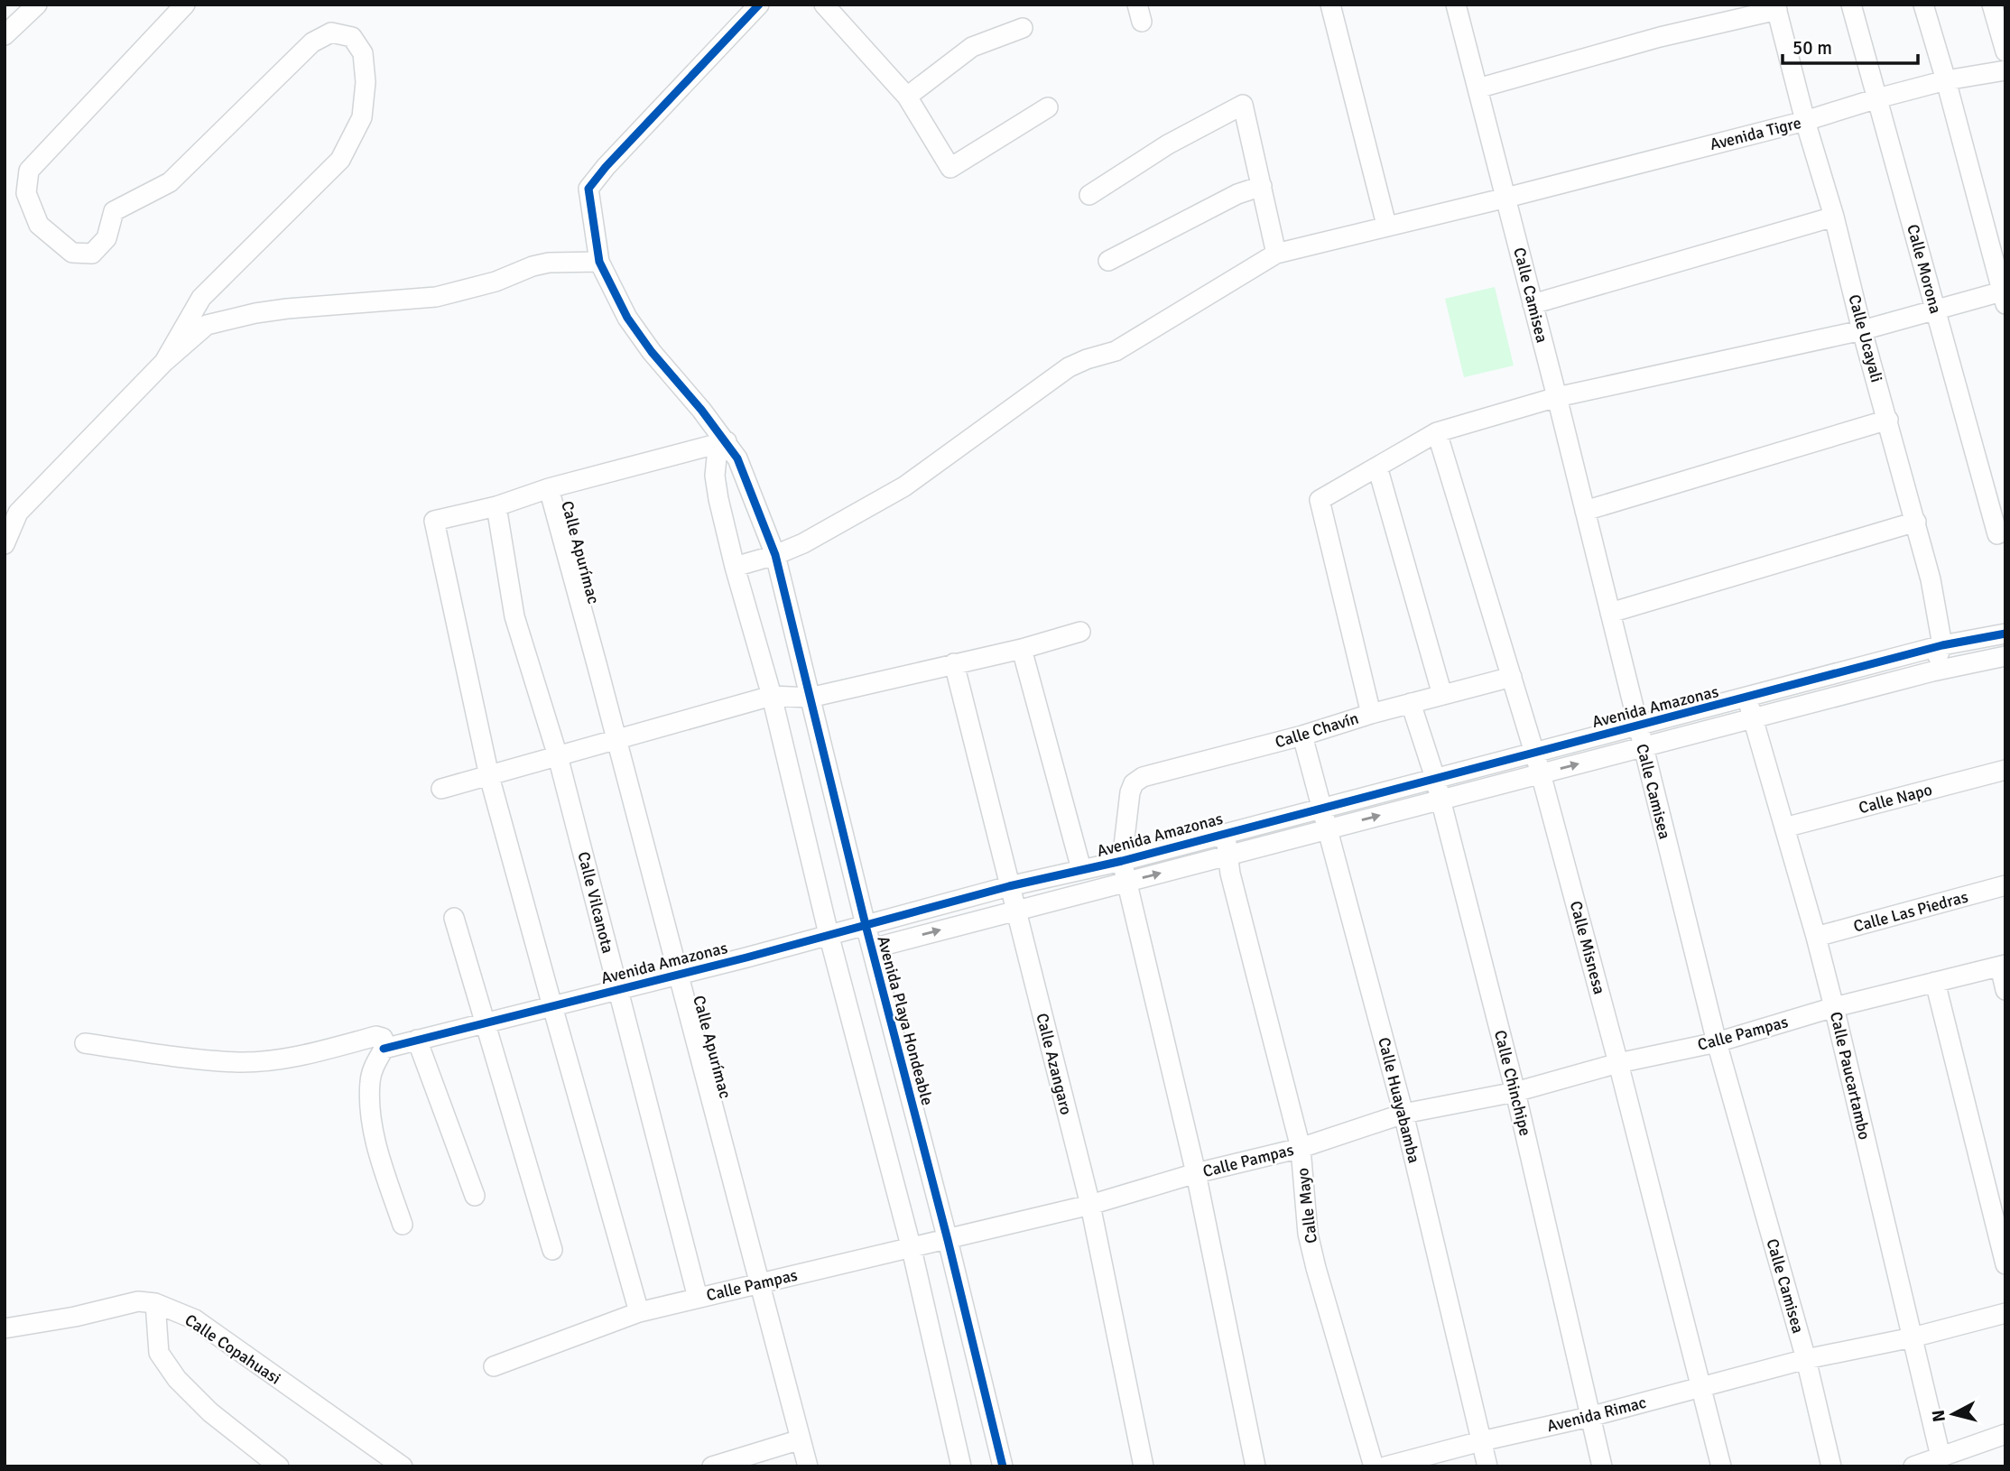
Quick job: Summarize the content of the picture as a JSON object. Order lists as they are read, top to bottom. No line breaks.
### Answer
{"streets":{"street":["Avenida Tigre","Calle Morona","Calle Camisea","Calle Ucayali","Calle Apurímac","Avenida Amazonas","Calle Chavín","Calle Napo","Calle Vilcanota","Calle Las Piedras","Calle Misnesa","Avenida Playa Hondeable","Calle Pampas","Calle Azangaro","Calle Paucartambo","Calle Chinchipe","Calle Huayabamba","Calle Mayo","Calle Copahuasi","Avenida Rimac"]},"crossings":[["Avenida Tigre","Calle Morona"],["Avenida Tigre","Calle Camisea"],["Avenida Tigre","Calle Ucayali"],["Avenida Tigre","Avenida Playa Hondeable"],["Calle Camisea","Avenida Amazonas"],["Calle Camisea","Calle Pampas"],["Calle Camisea","Avenida Rimac"],["Calle Ucayali","Avenida Amazonas"],["Calle Apurímac","Avenida Amazonas"],["Calle Apurímac","Calle Pampas"],["Avenida Amazonas","Calle Chavín"],["Avenida Amazonas","Calle Vilcanota"],["Avenida Amazonas","Calle Misnesa"],["Avenida Amazonas","Avenida Playa Hondeable"],["Avenida Amazonas","Calle Azangaro"],["Avenida Amazonas","Calle Paucartambo"],["Avenida Amazonas","Calle Chinchipe"],["Avenida Amazonas","Calle Huayabamba"],["Avenida Amazonas","Calle Mayo"],["Calle Chavín","Calle Misnesa"],["Calle Chavín","Calle Chinchipe"],["Calle Chavín","Calle Huayabamba"],["Calle Napo","Calle Paucartambo"],["Calle Vilcanota","Calle Pampas"],["Calle Las Piedras","Calle Paucartambo"],["Calle Misnesa","Calle Pampas"],["Calle Misnesa","Avenida Rimac"],["Avenida Playa Hondeable","Calle Pampas"],["Calle Pampas","Calle Azangaro"],["Calle Pampas","Calle Paucartambo"],["Calle Pampas","Calle Chinchipe"],["Calle Pampas","Calle Huayabamba"],["Calle Pampas","Calle Mayo"],["Calle Paucartambo","Avenida Rimac"],["Calle Chinchipe","Avenida Rimac"],["Calle Huayabamba","Avenida Rimac"]],"scale_bar":"50 m","north":"left"}
